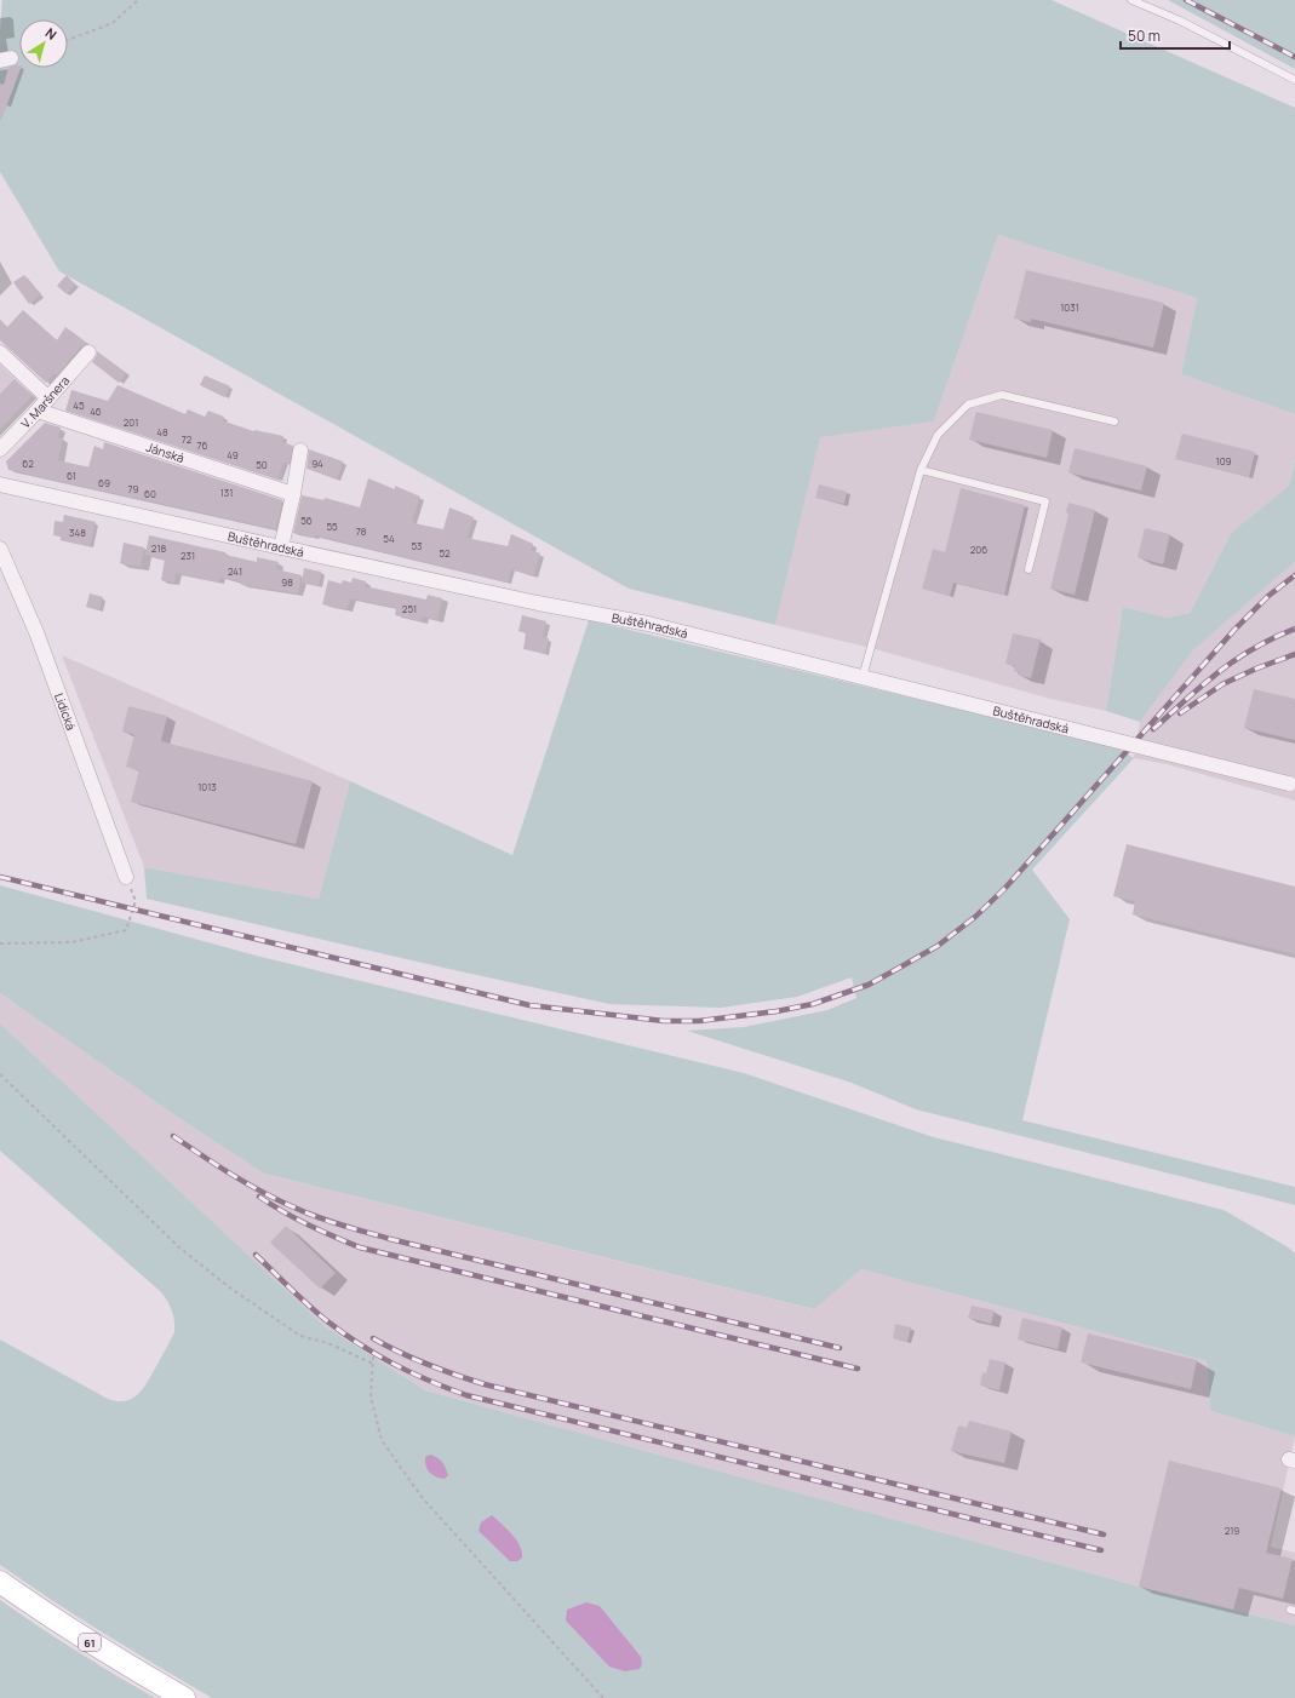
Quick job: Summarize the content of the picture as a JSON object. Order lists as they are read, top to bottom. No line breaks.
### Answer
{"streets":{"main road":["61"],"street":["V. Maršnera","Jánská","Buštěhradská","Lidická"]},"crossings":[["V. Maršnera","Jánská"]],"house_numbers":["1031","45","46","201","48","72","76","49","109","62","94","50","61","69","79","131","60","56","55","78","348","54","53","218","206","52","231","241","98","251","1013","219"],"scale_bar":"50 m","north":"top right"}
